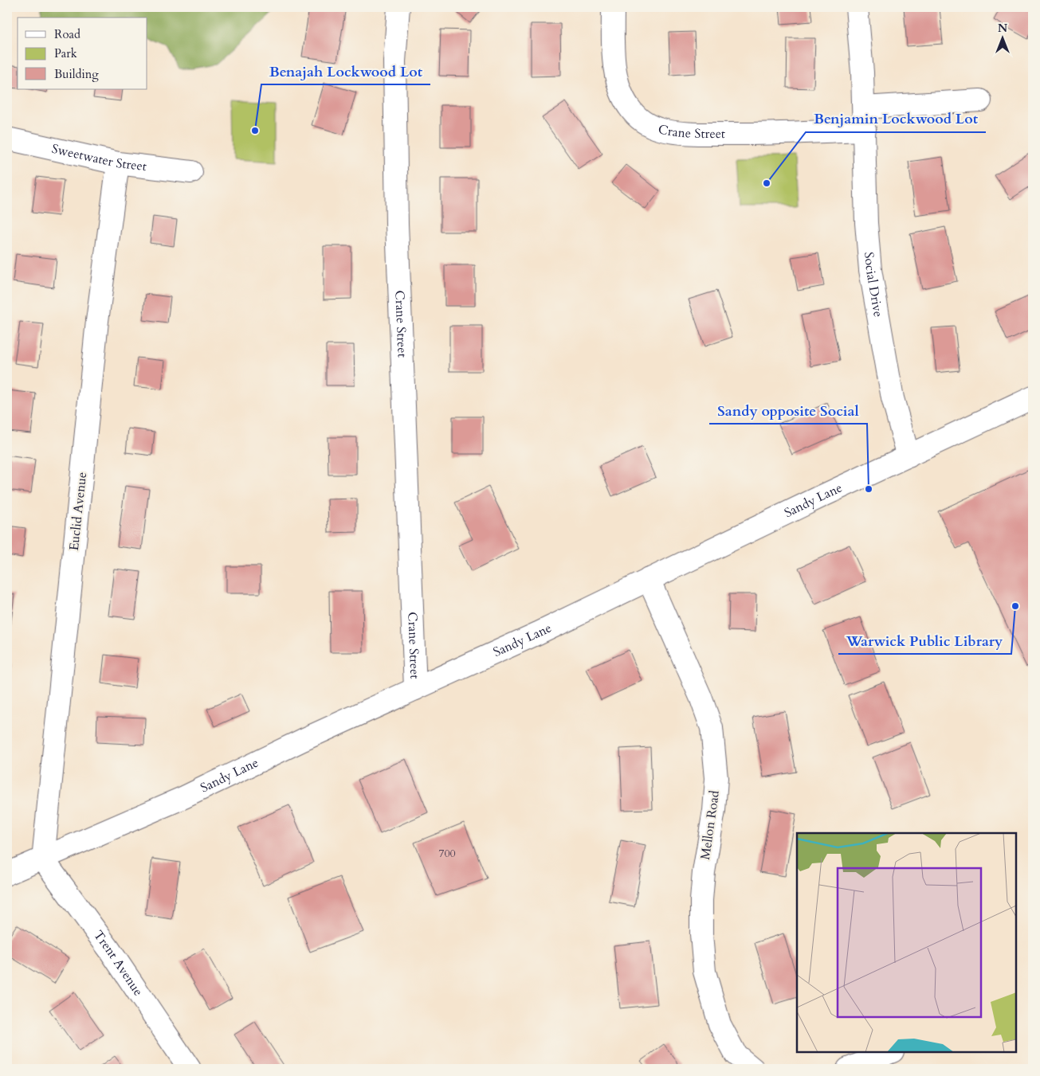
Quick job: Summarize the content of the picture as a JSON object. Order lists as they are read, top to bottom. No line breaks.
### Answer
{"streets":{"street":["Crane Street","Sweetwater Street","Social Drive","Sandy Lane","Euclid Avenue","Mellon Road","Trent Avenue"]},"crossings":[["Crane Street","Social Drive"],["Crane Street","Sandy Lane"],["Sweetwater Street","Euclid Avenue"],["Social Drive","Sandy Lane"],["Sandy Lane","Euclid Avenue"],["Sandy Lane","Mellon Road"],["Sandy Lane","Trent Avenue"],["Euclid Avenue","Trent Avenue"]],"places":["Benajah Lockwood Lot","Benjamin Lockwood Lot","Sandy opposite Social","Warwick Public Library"],"house_numbers":["700"],"legend":["Road","Park","Building"],"north":"top"}
